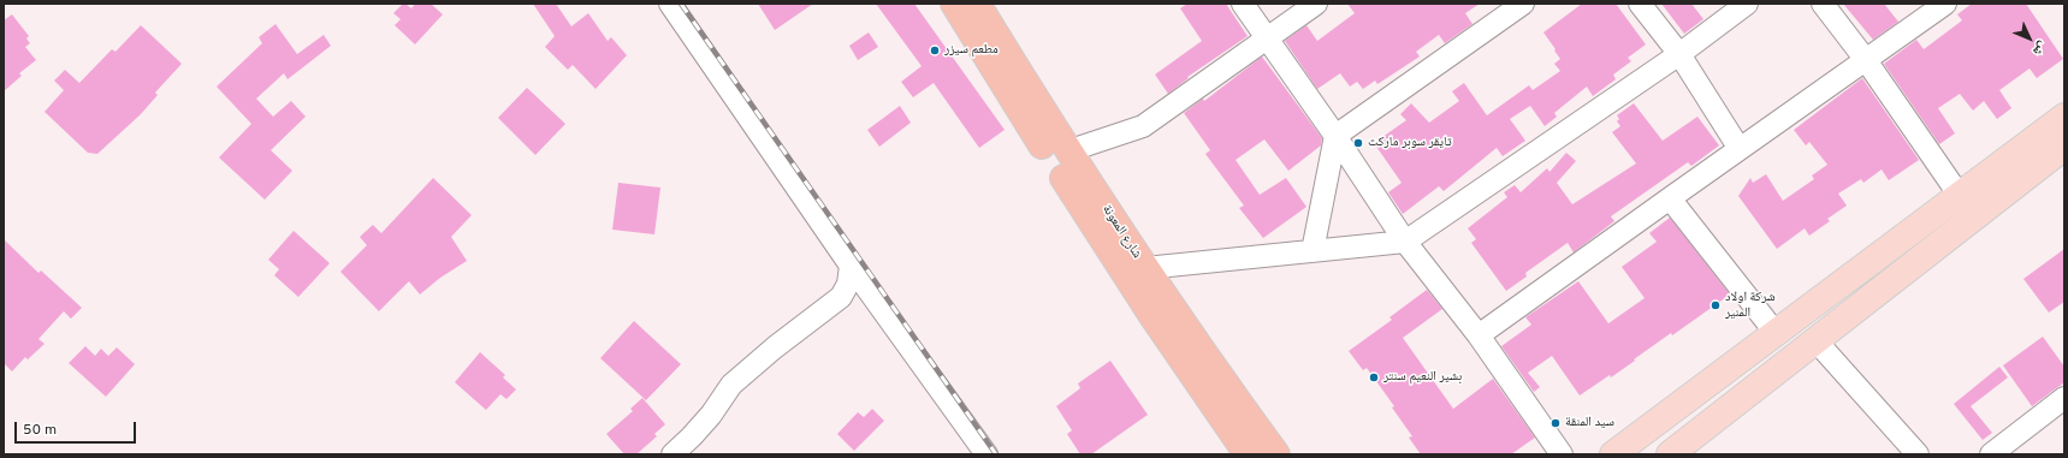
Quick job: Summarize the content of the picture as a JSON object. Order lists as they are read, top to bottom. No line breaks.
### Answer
{"streets":{"highway":["شارع المعونة"]},"places":["مطعم سيزر","تايقر سوبر ماركت","شركة اولاد المنير","بشير النعيم سنتر","سيد المنقة"],"scale_bar":"50 m","north":"bottom right"}
